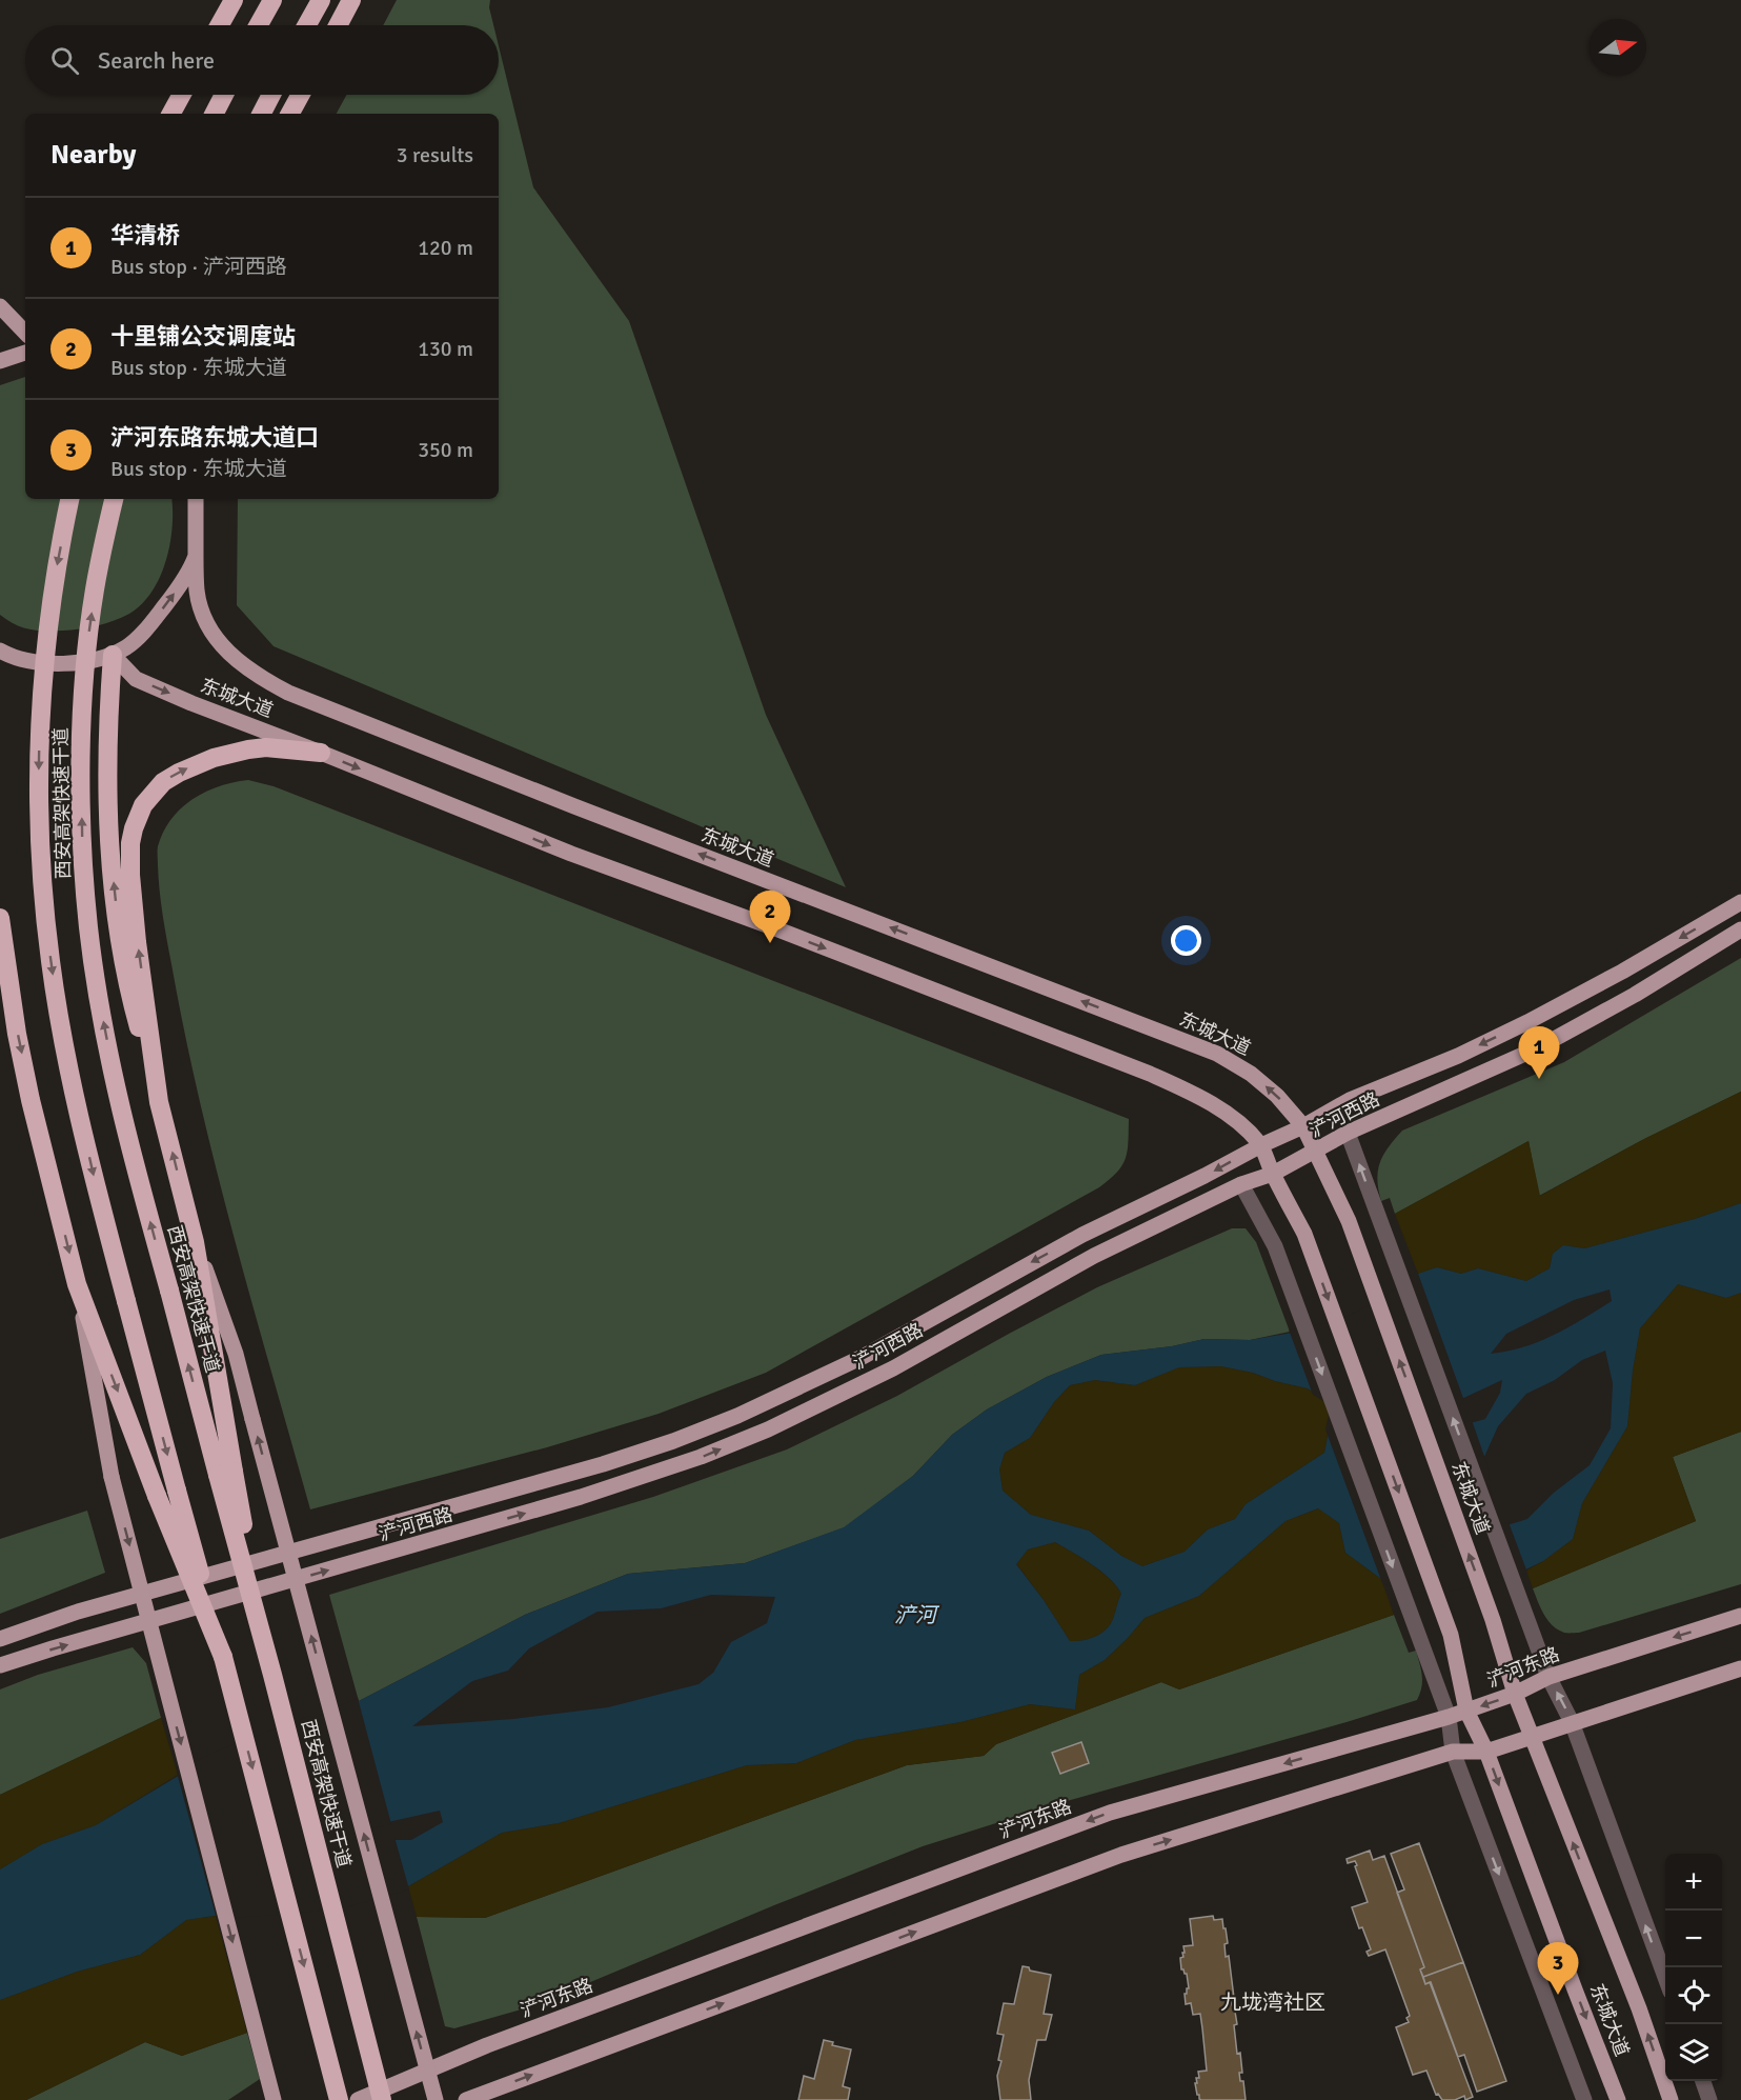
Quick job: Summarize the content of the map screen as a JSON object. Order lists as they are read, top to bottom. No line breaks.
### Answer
{"streets":{"highway":["西安高架快速干道"],"main road":["东城大道","浐河西路","浐河东路"]},"crossings":[["东城大道","浐河西路"],["东城大道","浐河东路"]],"districts":["九垅湾社区"],"water":["浐河"],"north":"right","page":{"search":"Search here","heading":["Nearby","3 results"],"list":[{"mark":"1","name":"华清桥","note":"Bus stop · 浐河西路","value":"120 m"},{"mark":"2","name":"十里铺公交调度站","note":"Bus stop · 东城大道","value":"130 m"},{"mark":"3","name":"浐河东路东城大道口","note":"Bus stop · 东城大道","value":"350 m"}],"pins":["2","1","3"],"map_buttons":["+","−"]}}
